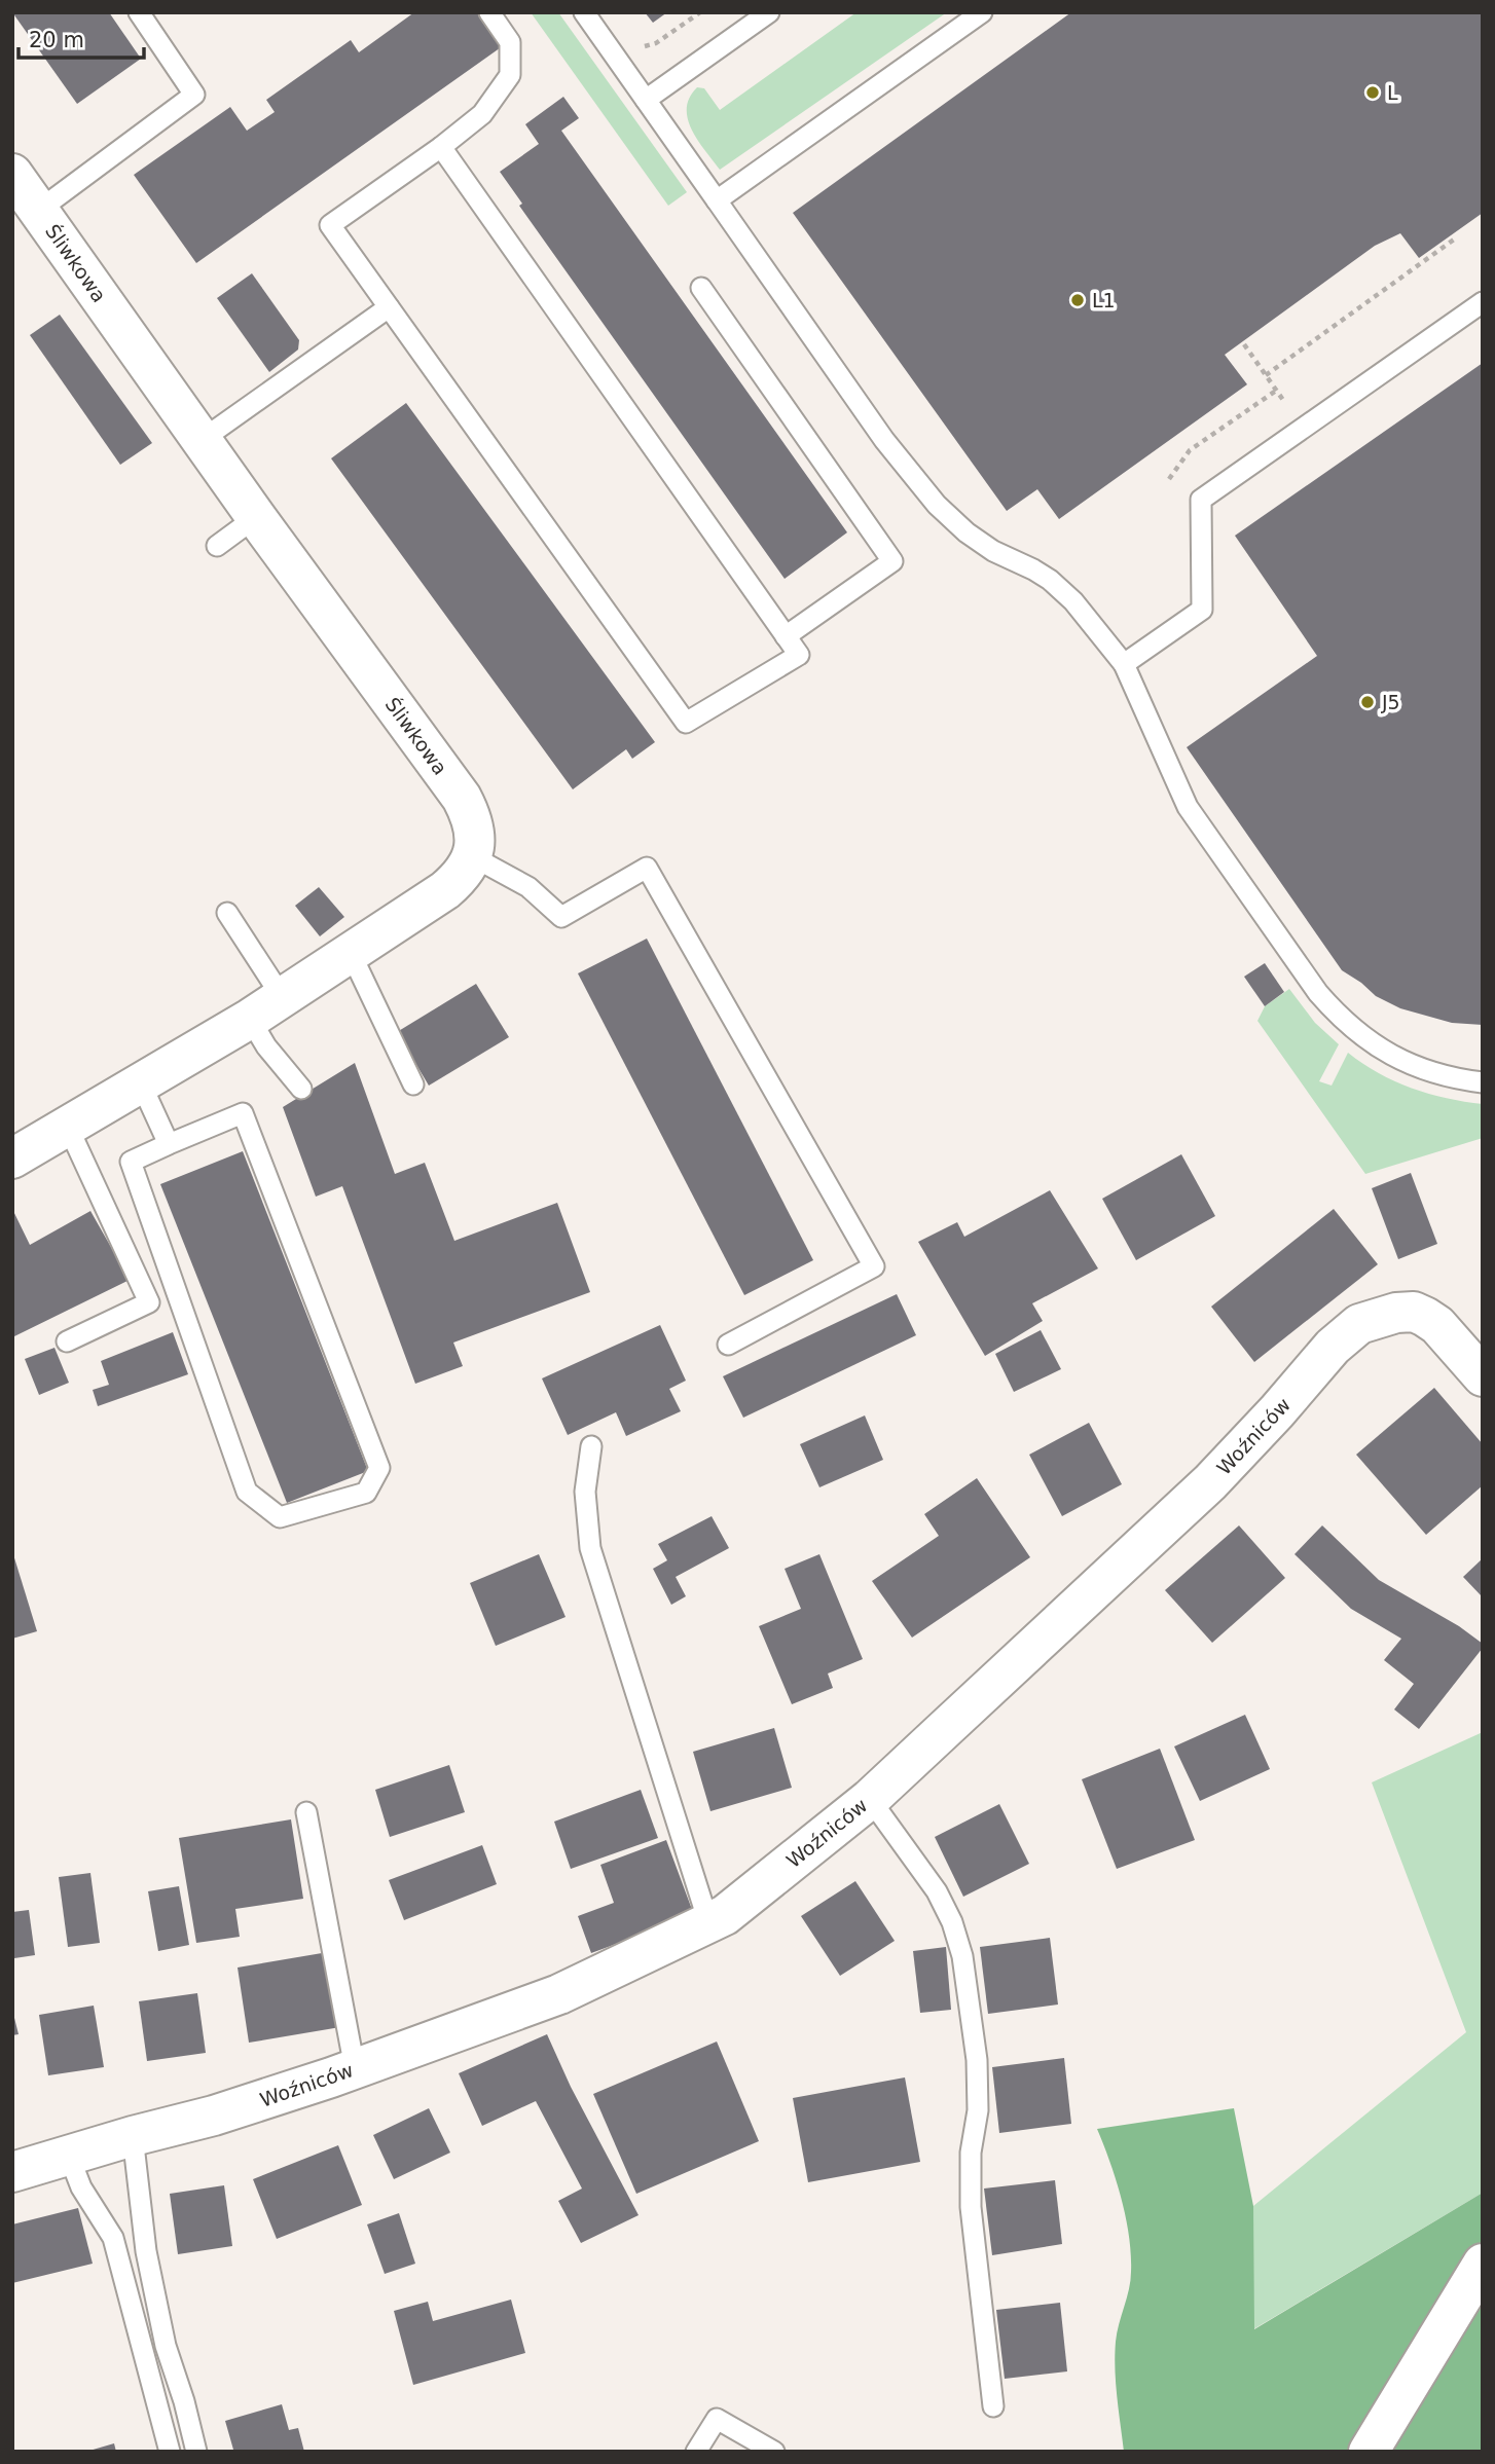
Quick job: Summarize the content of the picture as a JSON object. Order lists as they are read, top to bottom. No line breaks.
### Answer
{"streets":{"street":["Śliwkowa","Woźniców"]},"places":["L","L1","J5"],"scale_bar":"20 m"}
